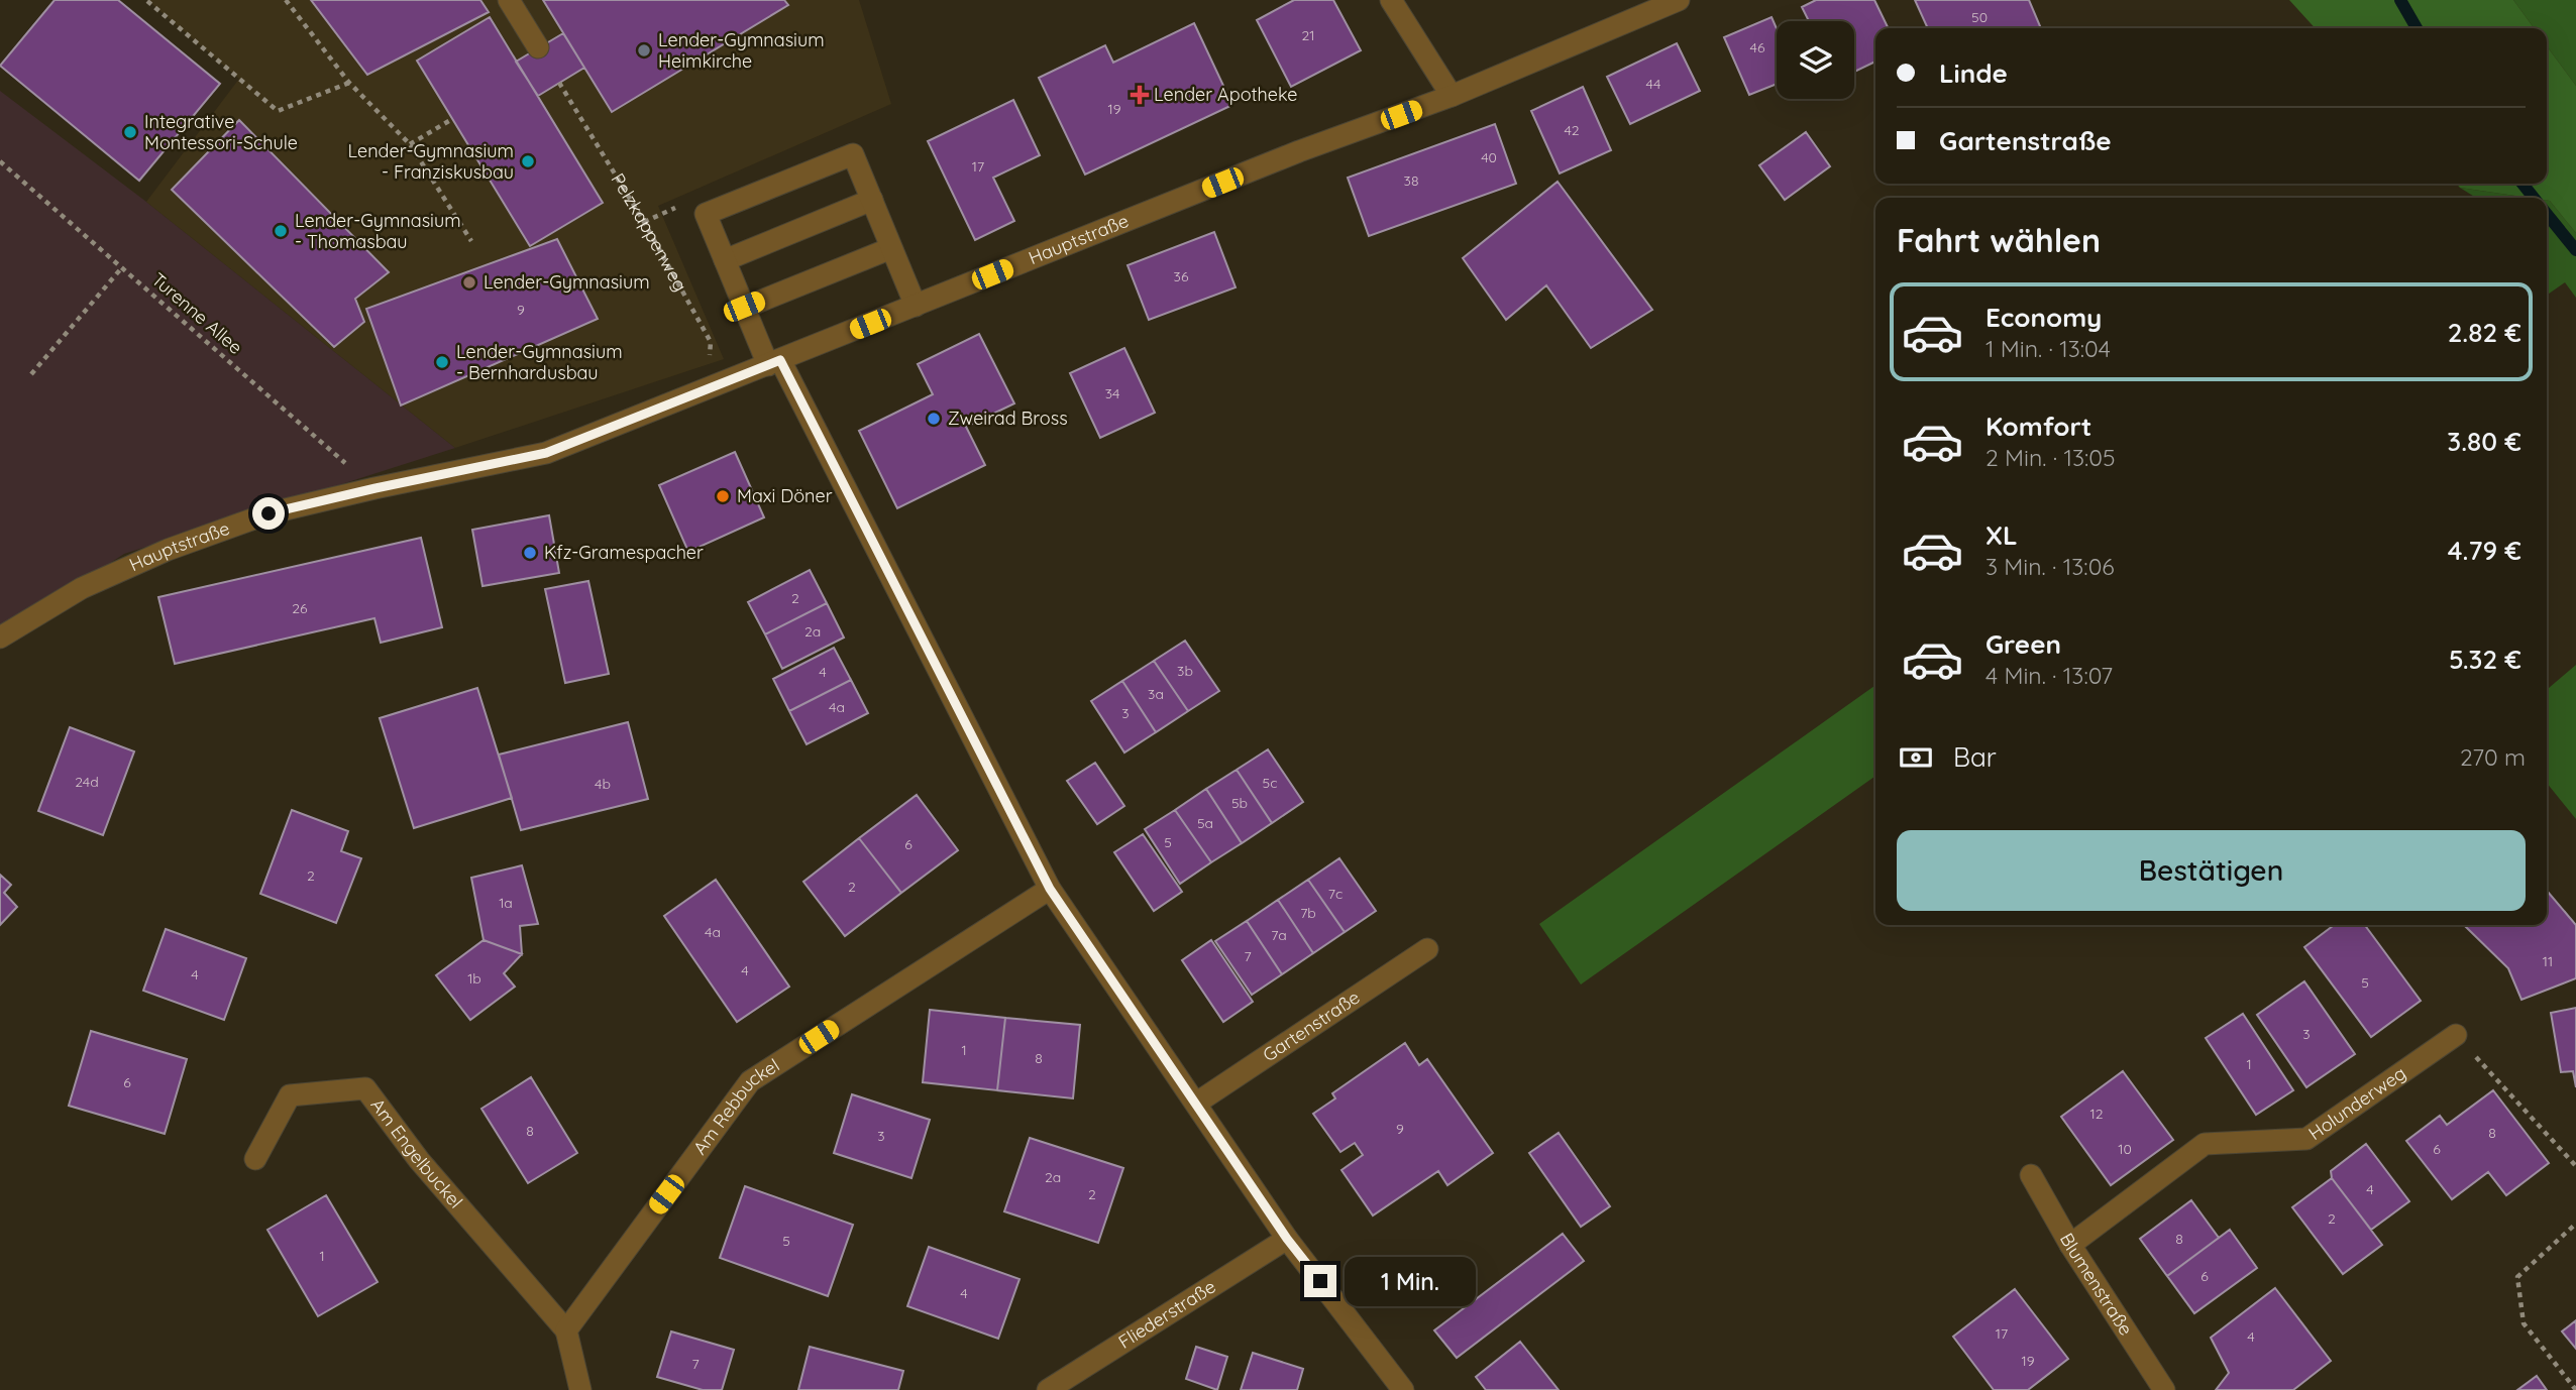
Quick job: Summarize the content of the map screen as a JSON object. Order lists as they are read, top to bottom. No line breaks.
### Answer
{"streets":{"street":["Hauptstraße","Gartenstraße","Holunderweg","Am Rebbuckel","Am Engelbuckel","Blumenstraße","Fliederstraße"],"path":["Pelzkappenweg","Turenne Allee"]},"crossings":[["Pelzkappenweg","Hauptstraße"],["Hauptstraße","Turenne Allee"],["Holunderweg","Blumenstraße"],["Am Rebbuckel","Am Engelbuckel"]],"places":{"other":["Lender-Gymnasium Heimkirche","Integrative Montessori-Schule","Lender-Gymnasium - Franziskusbau","Lender-Gymnasium - Thomasbau","Lender-Gymnasium","Lender-Gymnasium - Bernhardusbau","Zweirad Bross","Maxi Döner","Kfz-Gramespacher"],"health":["Lender Apotheke"]},"house_numbers":["50","21","46","44","19","42","40","17","38","36","9","34","2","26","2a","3b","4","3a","4a","3","24d","5c","4b","5b","5a","5","6","2","2","7c","1a","7b","4a","7a","7","11","4","4","1b","5","3","1","8","1","6","12","9","8","8","3","10","6","2a","4","2","2","8","5","1","6","4","17","4","19","7"],"page":{"banner":["Linde","Gartenstraße"],"heading":"Fahrt wählen","list":[{"name":"Economy","note":"1 Min. · 13:04","value":"2.82 €"},{"name":"Komfort","note":"2 Min. · 13:05","value":"3.80 €"},{"name":"XL","note":"3 Min. · 13:06","value":"4.79 €"},{"name":"Green","note":"4 Min. · 13:07","value":"5.32 €"}],"pay":["Bar","270 m"],"buttons":"Bestätigen","bubble":"1 Min."}}
